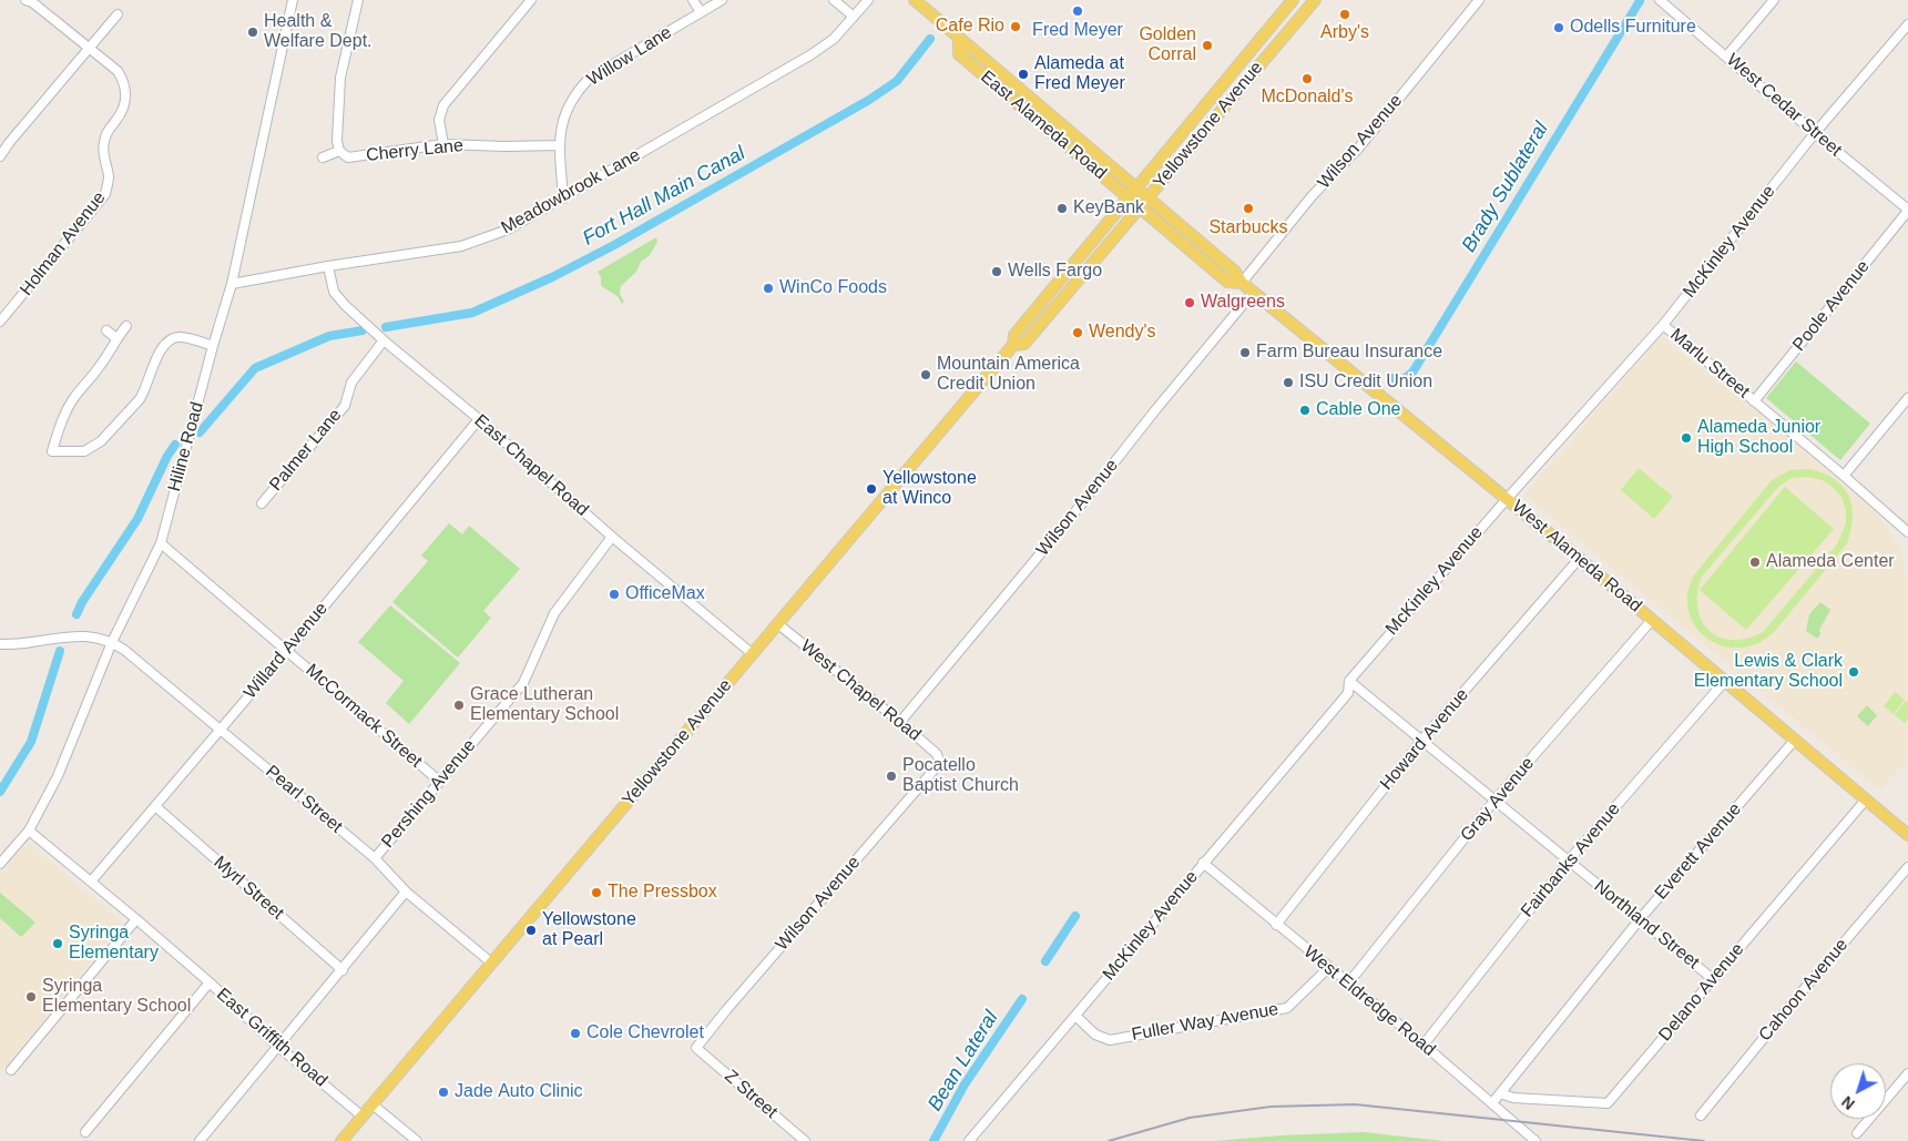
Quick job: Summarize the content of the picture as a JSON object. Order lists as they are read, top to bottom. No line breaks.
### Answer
{"streets":{"main road":["East Alameda Road","Yellowstone Avenue","West Alameda Road"],"street":["Willow Lane","West Cedar Street","Wilson Avenue","Cherry Lane","Meadowbrook Lane","McKinley Avenue","Holman Avenue","Poole Avenue","Marlu Street","Hiline Road","Palmer Lane","East Chapel Road","Willard Avenue","West Chapel Road","McCormack Street","Howard Avenue","Pershing Avenue","Pearl Street","Gray Avenue","Everett Avenue","Fairbanks Avenue","Myrl Street","Northland Street","Cahoon Avenue","Delano Avenue","West Eldredge Road","Fuller Way Avenue","East Griffith Road","Z Street"]},"crossings":[["Willow Lane","Cherry Lane"],["Willow Lane","Meadowbrook Lane"],["West Cedar Street","McKinley Avenue"],["West Cedar Street","Poole Avenue"],["East Alameda Road","Yellowstone Avenue"],["East Alameda Road","West Alameda Road"],["Yellowstone Avenue","East Chapel Road"],["Yellowstone Avenue","West Alameda Road"],["Yellowstone Avenue","West Chapel Road"],["Yellowstone Avenue","Pearl Street"],["Yellowstone Avenue","East Griffith Road"],["Wilson Avenue","West Alameda Road"],["Wilson Avenue","West Chapel Road"],["Wilson Avenue","Z Street"],["Meadowbrook Lane","Hiline Road"],["Meadowbrook Lane","East Chapel Road"],["McKinley Avenue","Marlu Street"],["McKinley Avenue","West Alameda Road"],["McKinley Avenue","Northland Street"],["McKinley Avenue","West Eldredge Road"],["McKinley Avenue","Fuller Way Avenue"],["Poole Avenue","Marlu Street"],["Hiline Road","McCormack Street"],["Hiline Road","Pearl Street"],["Hiline Road","East Griffith Road"],["Palmer Lane","East Chapel Road"],["East Chapel Road","Willard Avenue"],["East Chapel Road","Pershing Avenue"],["West Alameda Road","Howard Avenue"],["West Alameda Road","Gray Avenue"],["West Alameda Road","Everett Avenue"],["West Alameda Road","Fairbanks Avenue"],["West Alameda Road","Delano Avenue"],["Willard Avenue","McCormack Street"],["Willard Avenue","Pearl Street"],["Willard Avenue","Myrl Street"],["Willard Avenue","East Griffith Road"],["McCormack Street","Pershing Avenue"],["Howard Avenue","Northland Street"],["Howard Avenue","West Eldredge Road"],["Pershing Avenue","Pearl Street"],["Gray Avenue","Northland Street"],["Gray Avenue","West Eldredge Road"],["Everett Avenue","Northland Street"],["Everett Avenue","Delano Avenue"],["Everett Avenue","West Eldredge Road"],["Fairbanks Avenue","Northland Street"],["Fairbanks Avenue","West Eldredge Road"],["Northland Street","Delano Avenue"],["West Eldredge Road","Fuller Way Avenue"]],"water":["Brady Sublateral","Fort Hall Main Canal","Bean Lateral"],"places":["Fred Meyer","Arby's","Cafe Rio","Odells Furniture","Health & Welfare Dept.","Golden Corral","Alameda at Fred Meyer","McDonald's","KeyBank","Starbucks","Wells Fargo","WinCo Foods","Walgreens","Wendy's","Farm Bureau Insurance","Mountain America Credit Union","ISU Credit Union","Cable One","Alameda Junior High School","Yellowstone at Winco","Alameda Center","OfficeMax","Lewis & Clark Elementary School","Grace Lutheran Elementary School","Pocatello Baptist Church","The Pressbox","Yellowstone at Pearl","Syringa Elementary","Syringa Elementary School","Cole Chevrolet","Jade Auto Clinic"],"north":"bottom left"}
